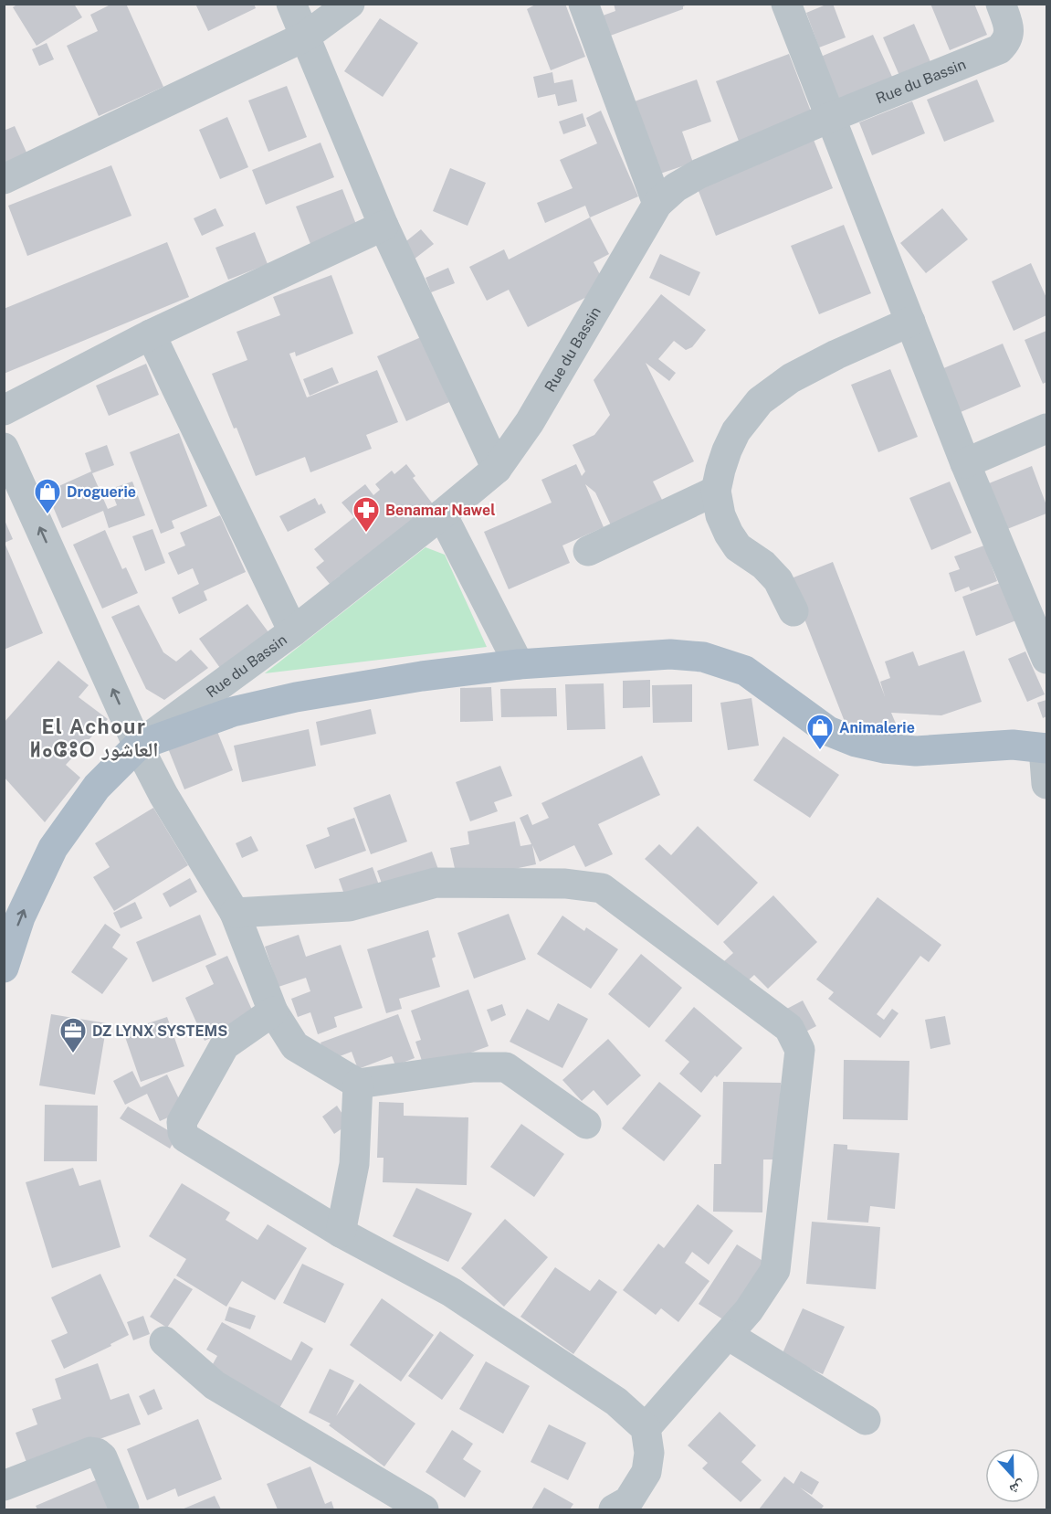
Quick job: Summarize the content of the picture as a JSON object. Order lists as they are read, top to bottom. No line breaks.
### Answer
{"streets":{"street":["Rue du Bassin"]},"districts":["El Achour ⵍⴰⵛⵓⵔ العاشور"],"places":{"shop":["Droguerie","Animalerie"],"pharmacy":["Benamar Nawel"],"office":["DZ LYNX SYSTEMS"]},"north":"bottom"}
